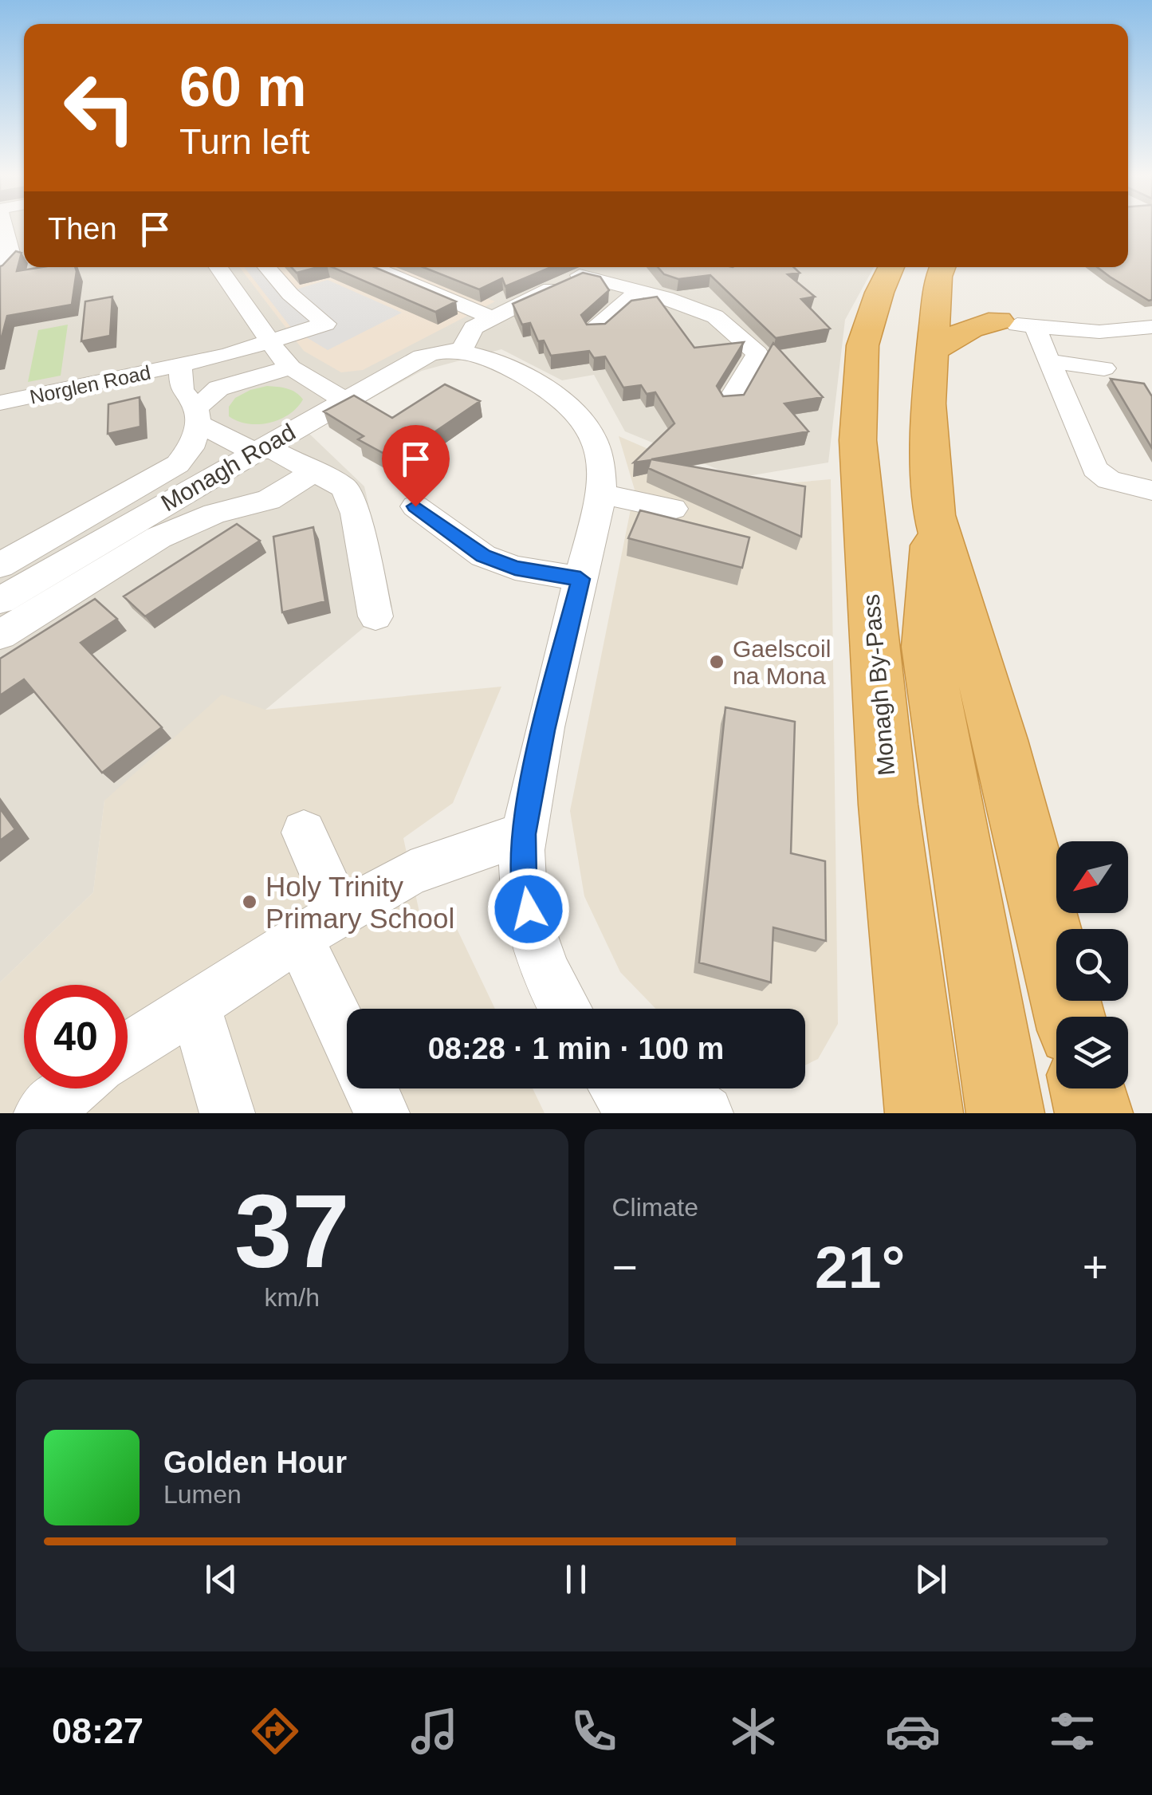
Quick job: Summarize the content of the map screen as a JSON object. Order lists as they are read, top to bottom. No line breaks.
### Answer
{"streets":{"highway":["Monagh By-Pass"],"street":["Norglen Road","Monagh Road"]},"crossings":[["Norglen Road","Monagh Road"]],"places":["Gaelscoil na Mona","Holy Trinity Primary School"],"north":"bottom left","page":{"turn":["60 m","Turn left"],"then":"Then","limit":"40","trip":"08:28 · 1 min · 100 m","tile":[["37","km/h"],"Climate"],"heat":["−","21°","+"],"song":["Golden Hour","Lumen"],"tabs":"08:27"}}
